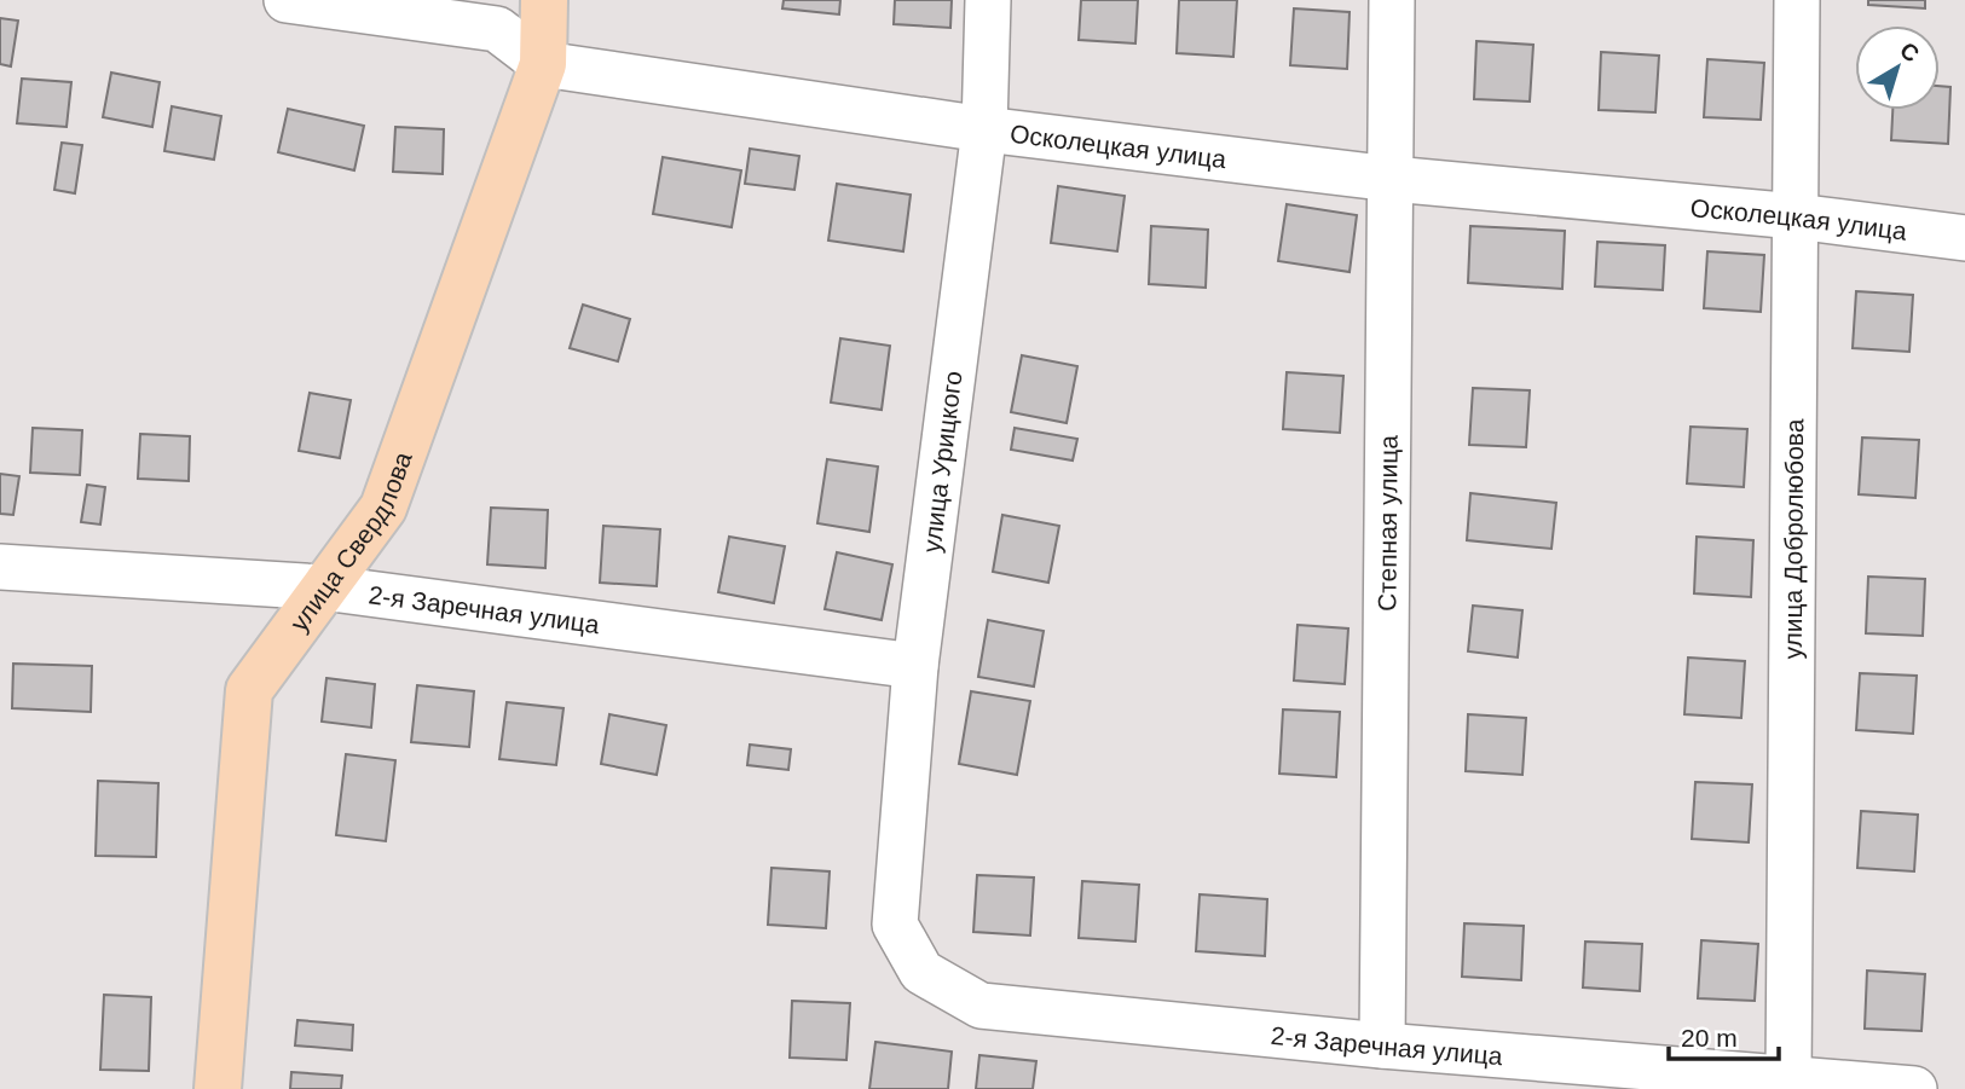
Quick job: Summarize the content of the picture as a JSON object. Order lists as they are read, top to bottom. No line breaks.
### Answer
{"streets":{"main road":["улица Свердлова"],"street":["Осколецкая улица","улица Урицкого","Степная улица","улица Добролюбова","2-я Заречная улица"]},"crossings":[["Осколецкая улица","улица Урицкого"],["Осколецкая улица","Степная улица"],["Осколецкая улица","улица Свердлова"],["Осколецкая улица","улица Добролюбова"],["улица Урицкого","2-я Заречная улица"],["Степная улица","2-я Заречная улица"],["улица Свердлова","2-я Заречная улица"],["улица Добролюбова","2-я Заречная улица"]],"scale_bar":"20 m","north":"top right"}
